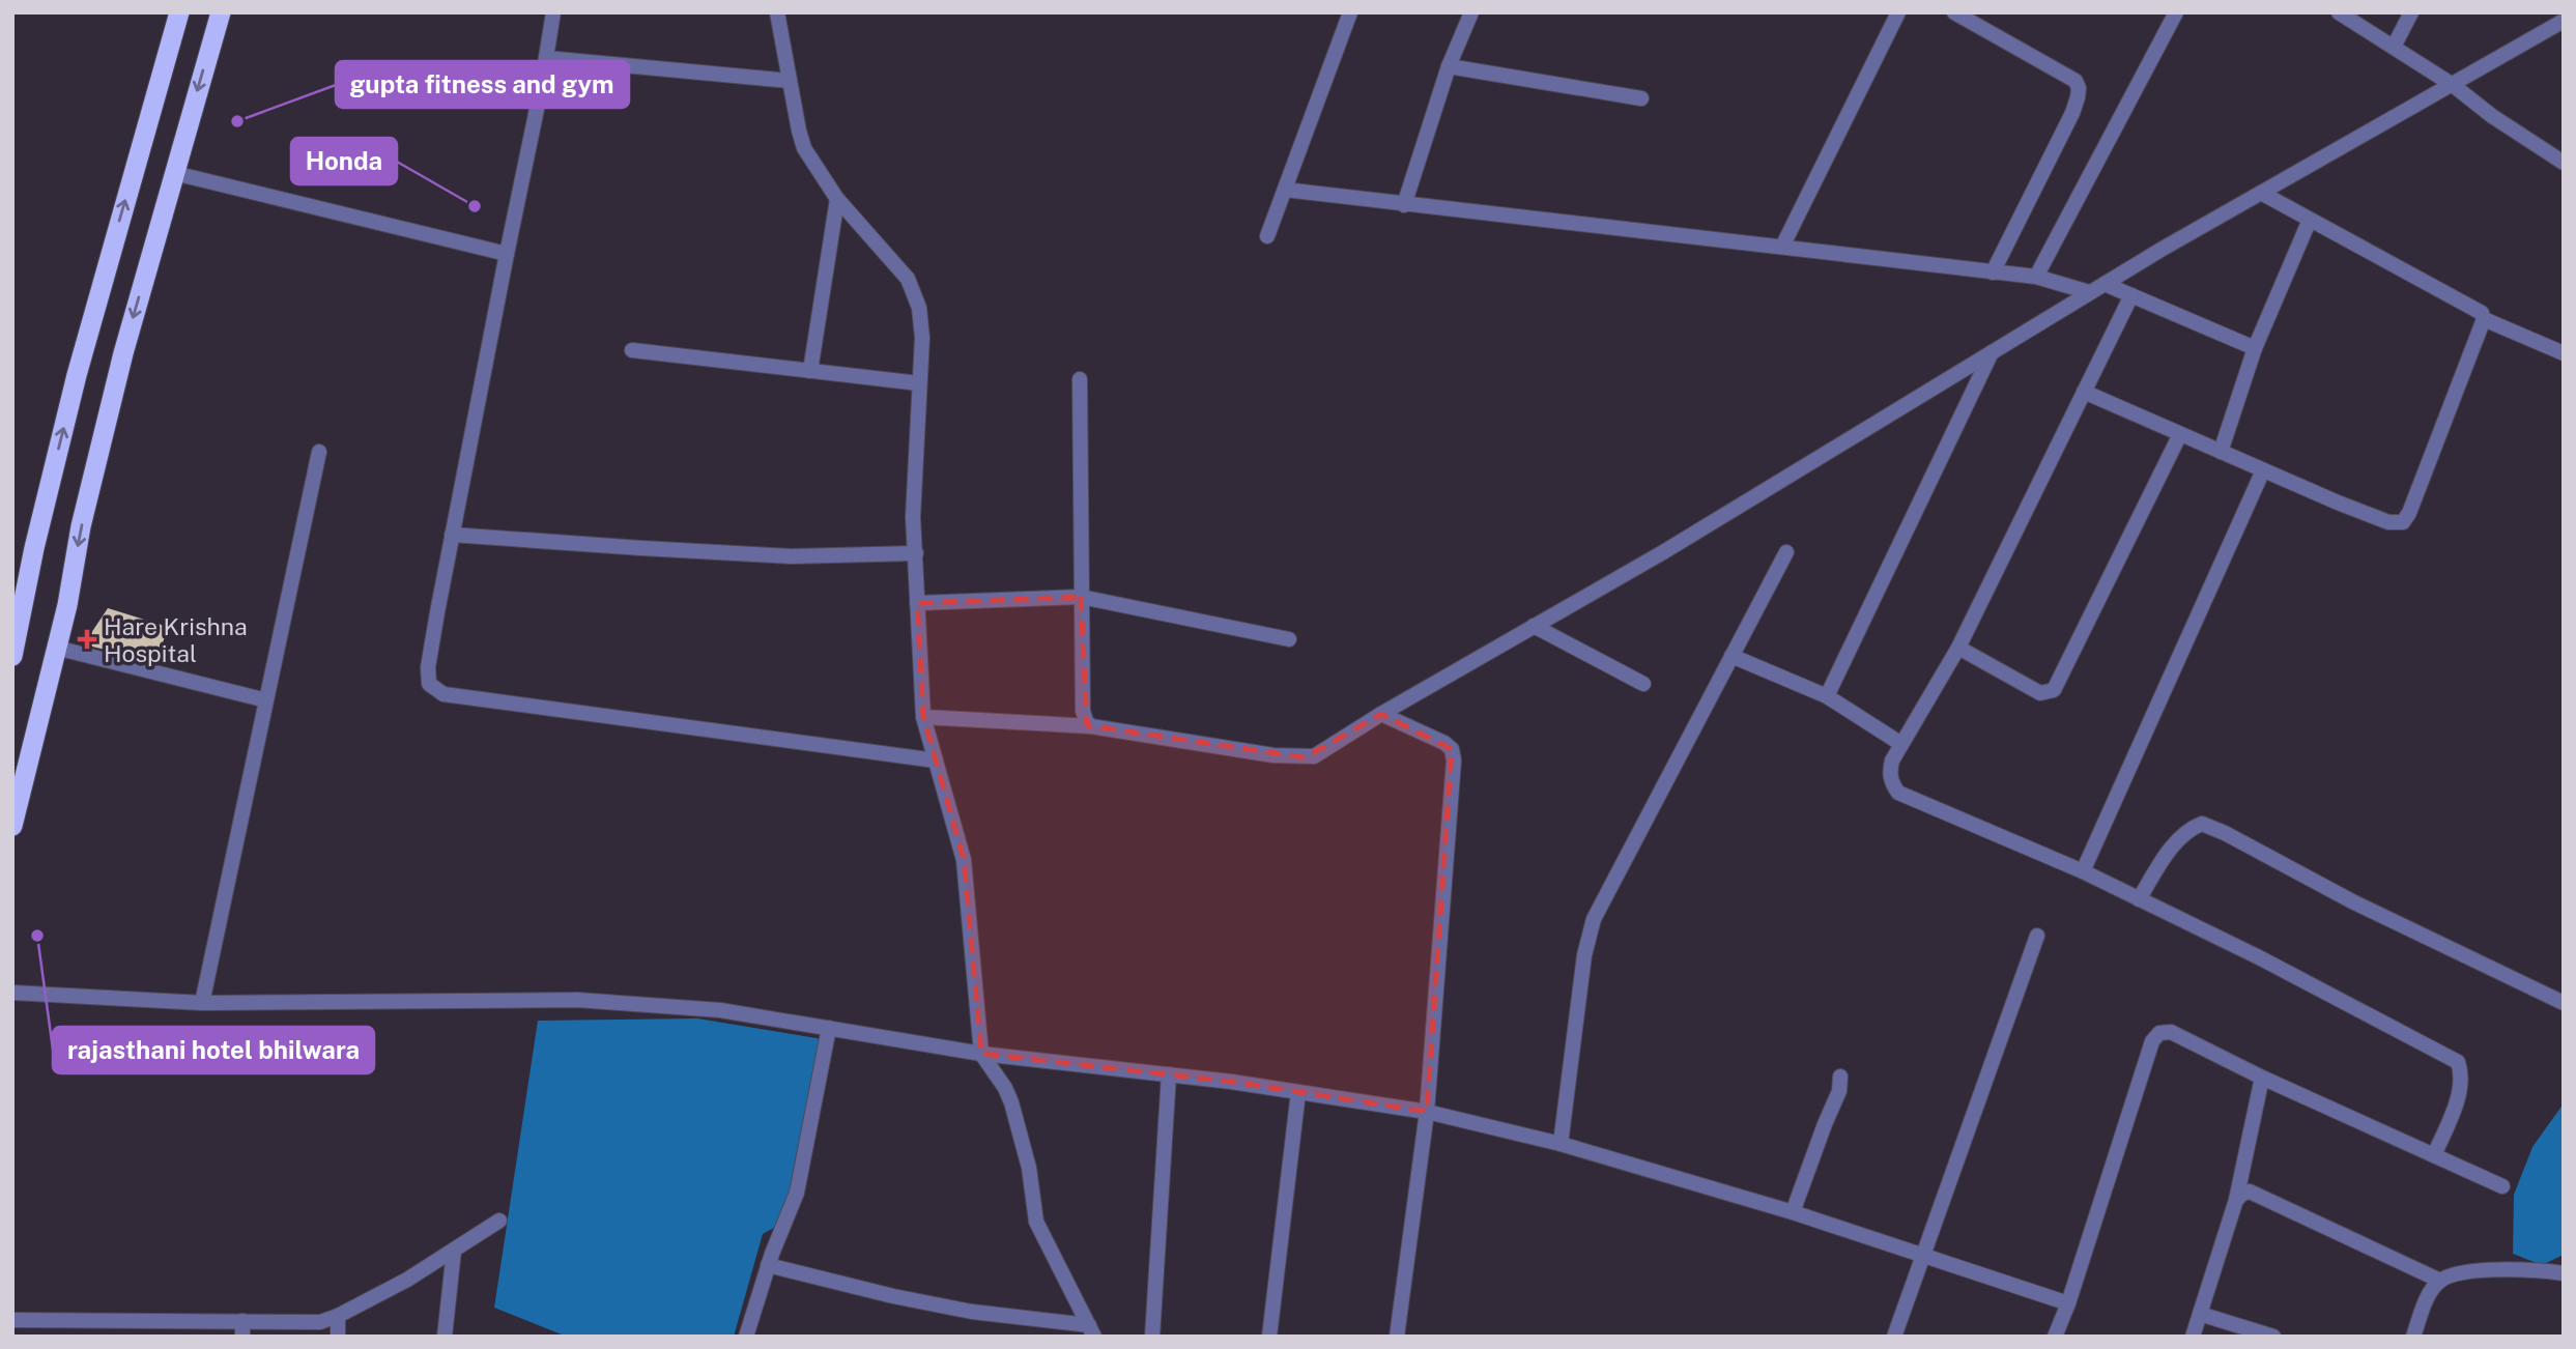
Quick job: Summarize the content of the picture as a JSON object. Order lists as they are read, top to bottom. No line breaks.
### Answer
{"places":{"other":["gupta fitness and gym","Honda","rajasthani hotel bhilwara"],"health":["Hare Krishna Hospital"]}}
